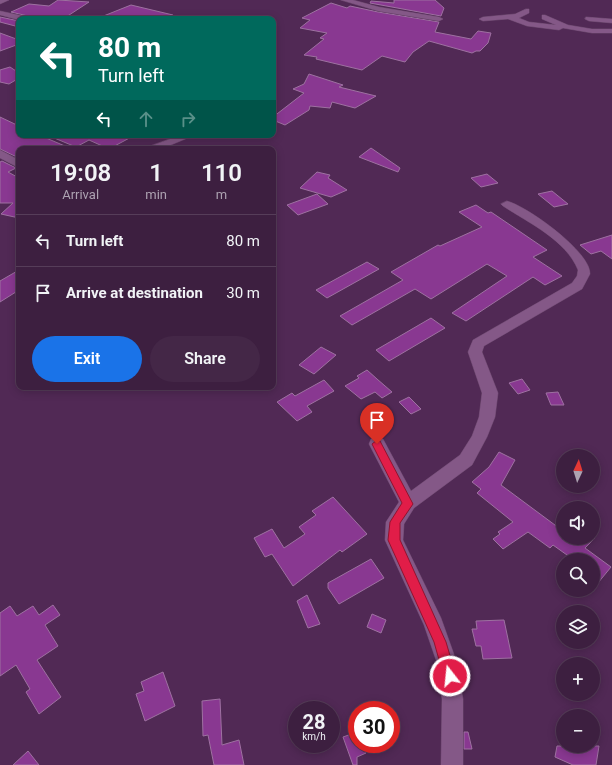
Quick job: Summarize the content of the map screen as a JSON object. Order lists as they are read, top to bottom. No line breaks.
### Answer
{"north":"top","page":{"turn":["80 m","Turn left"],"eta":["19:08","Arrival","1","min","110","m"],"list":[{"name":"Turn left","value":"80 m"},{"name":"Arrive at destination","value":"30 m"}],"buttons":["Exit","Share"],"map_buttons":["+","−"],"speed":"28 km/h","limit":"30"}}
